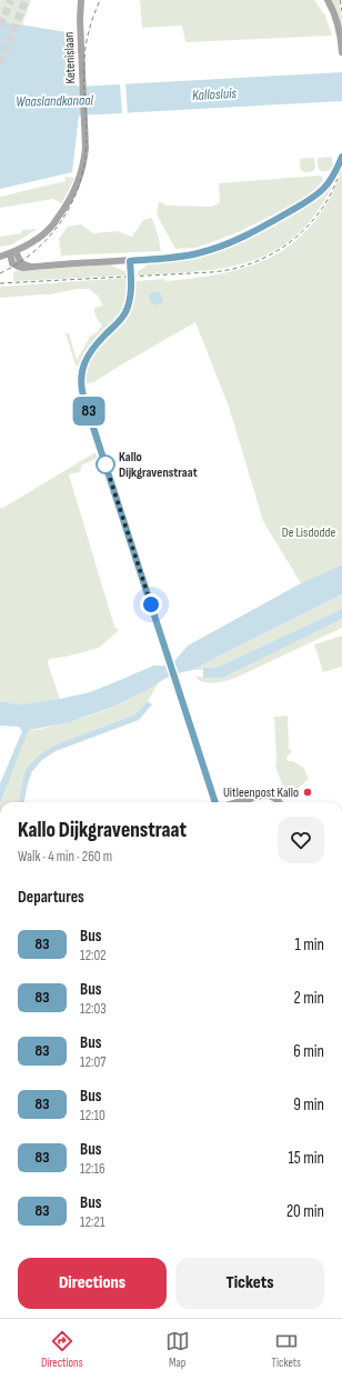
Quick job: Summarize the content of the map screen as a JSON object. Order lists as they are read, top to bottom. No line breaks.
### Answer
{"streets":{"main road":["Ketenislaan"]},"water":["Kallosluis","Waaslandkanaal"],"parks":["De Lisdodde"],"places":["Kallo Dijkgravenstraat","Uitleenpost Kallo"],"lines":["bus line 83"],"page":{"on_map":"83","heading":[["Kallo Dijkgravenstraat","Walk · 4 min · 260 m"],"Departures"],"list":[{"mark":"83","name":"Bus","note":"12:02","value":"1 min"},{"mark":"83","name":"Bus","note":"12:03","value":"2 min"},{"mark":"83","name":"Bus","note":"12:07","value":"6 min"},{"mark":"83","name":"Bus","note":"12:10","value":"9 min"},{"mark":"83","name":"Bus","note":"12:16","value":"15 min"},{"mark":"83","name":"Bus","note":"12:21","value":"20 min"}],"buttons":["Directions","Tickets"],"tabs":["Directions","Map","Tickets"]}}
